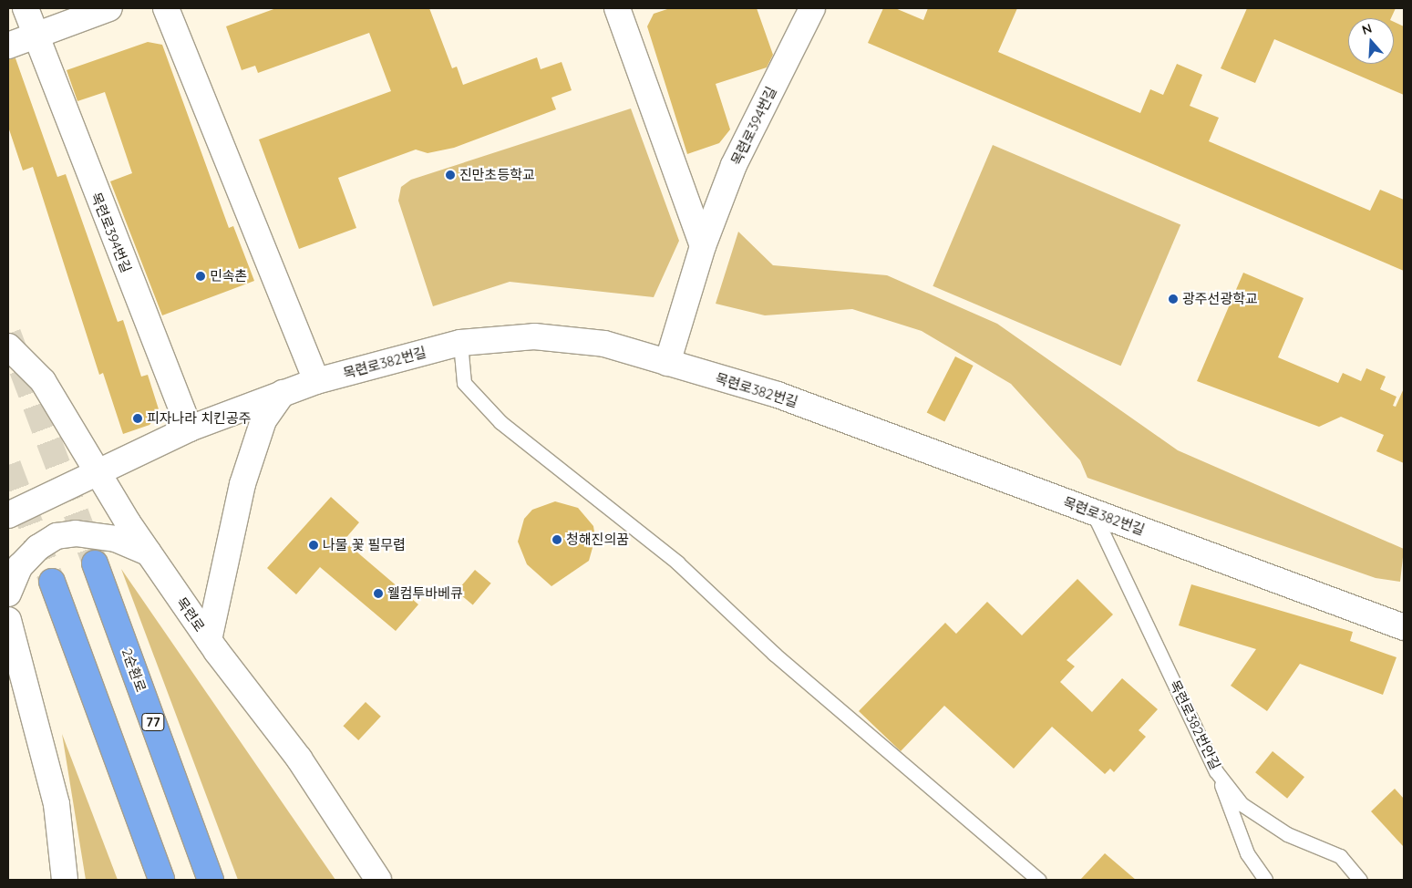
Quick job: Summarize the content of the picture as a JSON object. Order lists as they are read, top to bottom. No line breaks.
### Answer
{"streets":{"highway":["2순환로","77"],"street":["목련로394번길","목련로382번길","목련로"],"lane":["목련로382번안길"]},"crossings":[["목련로394번길","목련로382번길"],["목련로382번길","목련로"],["목련로382번길","목련로382번안길"]],"places":["진만초등학교","민속촌","광주선광학교","피자나라 치킨공주","청해진의꿈","나물 꽃 필무렵","웰컴투바베큐"],"north":"top"}
